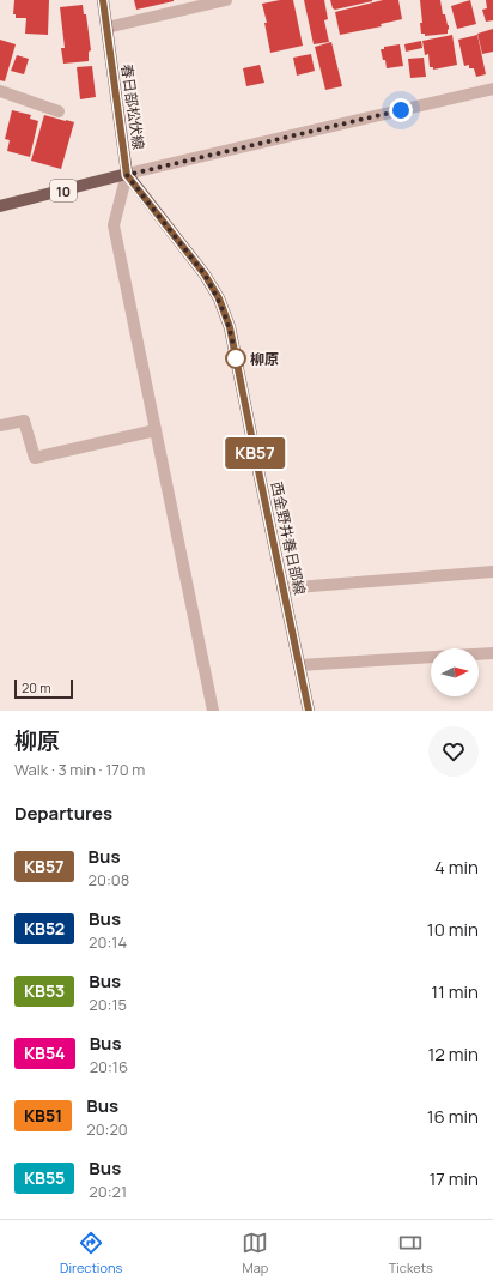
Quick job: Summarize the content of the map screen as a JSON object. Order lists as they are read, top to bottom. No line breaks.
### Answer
{"streets":{"main road":["春日部松伏線","10","西金野井春日部線"]},"crossings":[["春日部松伏線","10"],["春日部松伏線","西金野井春日部線"],["10","西金野井春日部線"]],"places":["柳原"],"lines":["bus line KB57"],"scale_bar":"20 m","north":"right","page":{"on_map":"KB57","scale":"20 m","heading":[["柳原","Walk · 3 min · 170 m"],"Departures"],"list":[{"mark":"KB57","name":"Bus","note":"20:08","value":"4 min"},{"mark":"KB52","name":"Bus","note":"20:14","value":"10 min"},{"mark":"KB53","name":"Bus","note":"20:15","value":"11 min"},{"mark":"KB54","name":"Bus","note":"20:16","value":"12 min"},{"mark":"KB51","name":"Bus","note":"20:20","value":"16 min"},{"mark":"KB55","name":"Bus","note":"20:21","value":"17 min"}],"tabs":["Directions","Map","Tickets"]}}
